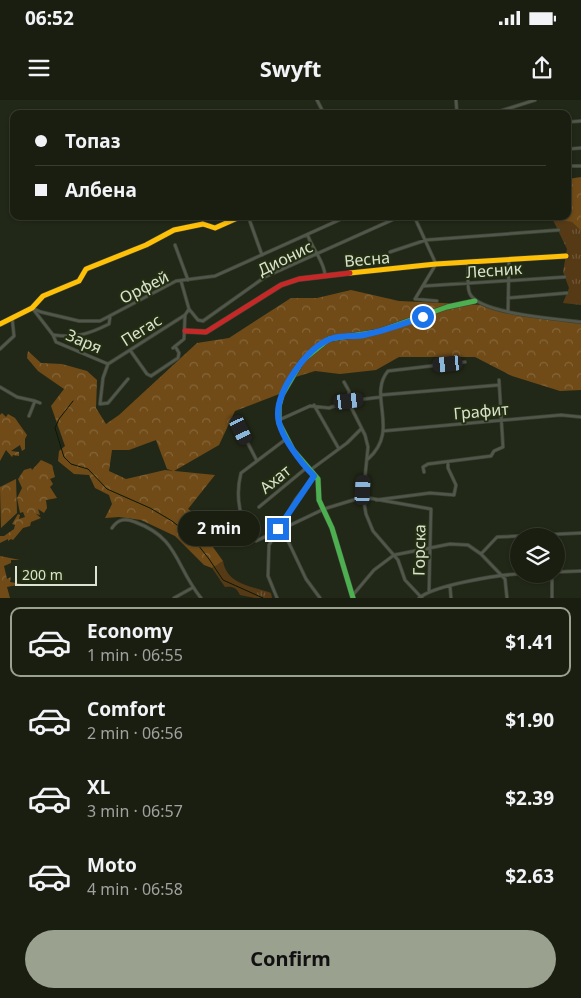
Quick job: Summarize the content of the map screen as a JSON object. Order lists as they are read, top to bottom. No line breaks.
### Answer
{"streets":{"street":["Дионис","Весна","Лесник","Орфей","Пегас","Заря","Графит","Ахат","Горска"]},"crossings":[["Дионис","Пегас"],["Орфей","Заря"],["Пегас","Заря"]],"scale_bar":"200 m","page":{"status":"06:52","header":"Swyft","banner":["Топаз","Албена"],"bubble":"2 min","scale":"200 m","list":[{"name":"Economy","note":"1 min · 06:55","value":"$1.41"},{"name":"Comfort","note":"2 min · 06:56","value":"$1.90"},{"name":"XL","note":"3 min · 06:57","value":"$2.39"},{"name":"Moto","note":"4 min · 06:58","value":"$2.63"}],"buttons":"Confirm"}}
